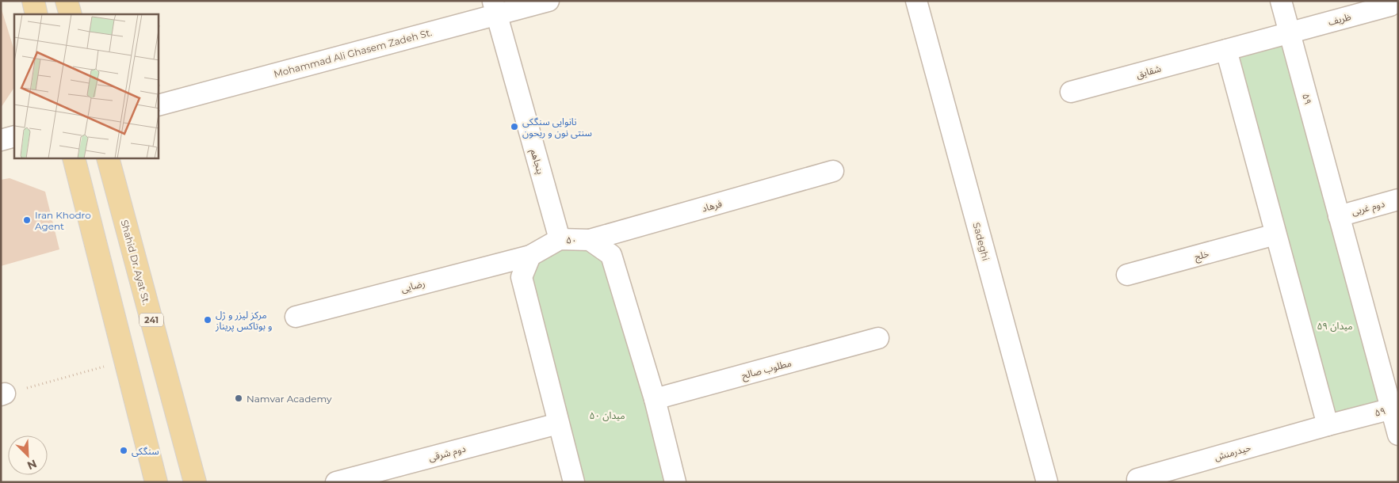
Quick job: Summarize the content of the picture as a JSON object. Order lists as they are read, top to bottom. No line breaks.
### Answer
{"streets":{"main road":["Shahid Dr. Ayat St.","241"],"street":["ظریف","Mohammad Ali Ghasem Zadeh St.","شقایق","۵۹","پنجاهم","فرهاد","دوم غربی","۵۰","Sadeghi","خلج","رضایی","مطلوب صالح","حیدرمنش","دوم شرقی"]},"crossings":[["ظریف","۵۹"],["Mohammad Ali Ghasem Zadeh St.","پنجاهم"],["۵۹","دوم غربی"],["۵۹","حیدرمنش"],["پنجاهم","۵۰"],["فرهاد","۵۰"],["۵۰","رضایی"],["۵۰","مطلوب صالح"]],"parks":["میدان ۵۹","میدان ۵۰"],"places":["نانوایی سنگکی سنتی نون و ریحون","Iran Khodro Agent","مرکز لیزر و ژل و بوتاکس پریناز","Namvar Academy","سنگکی"],"north":"bottom right"}
